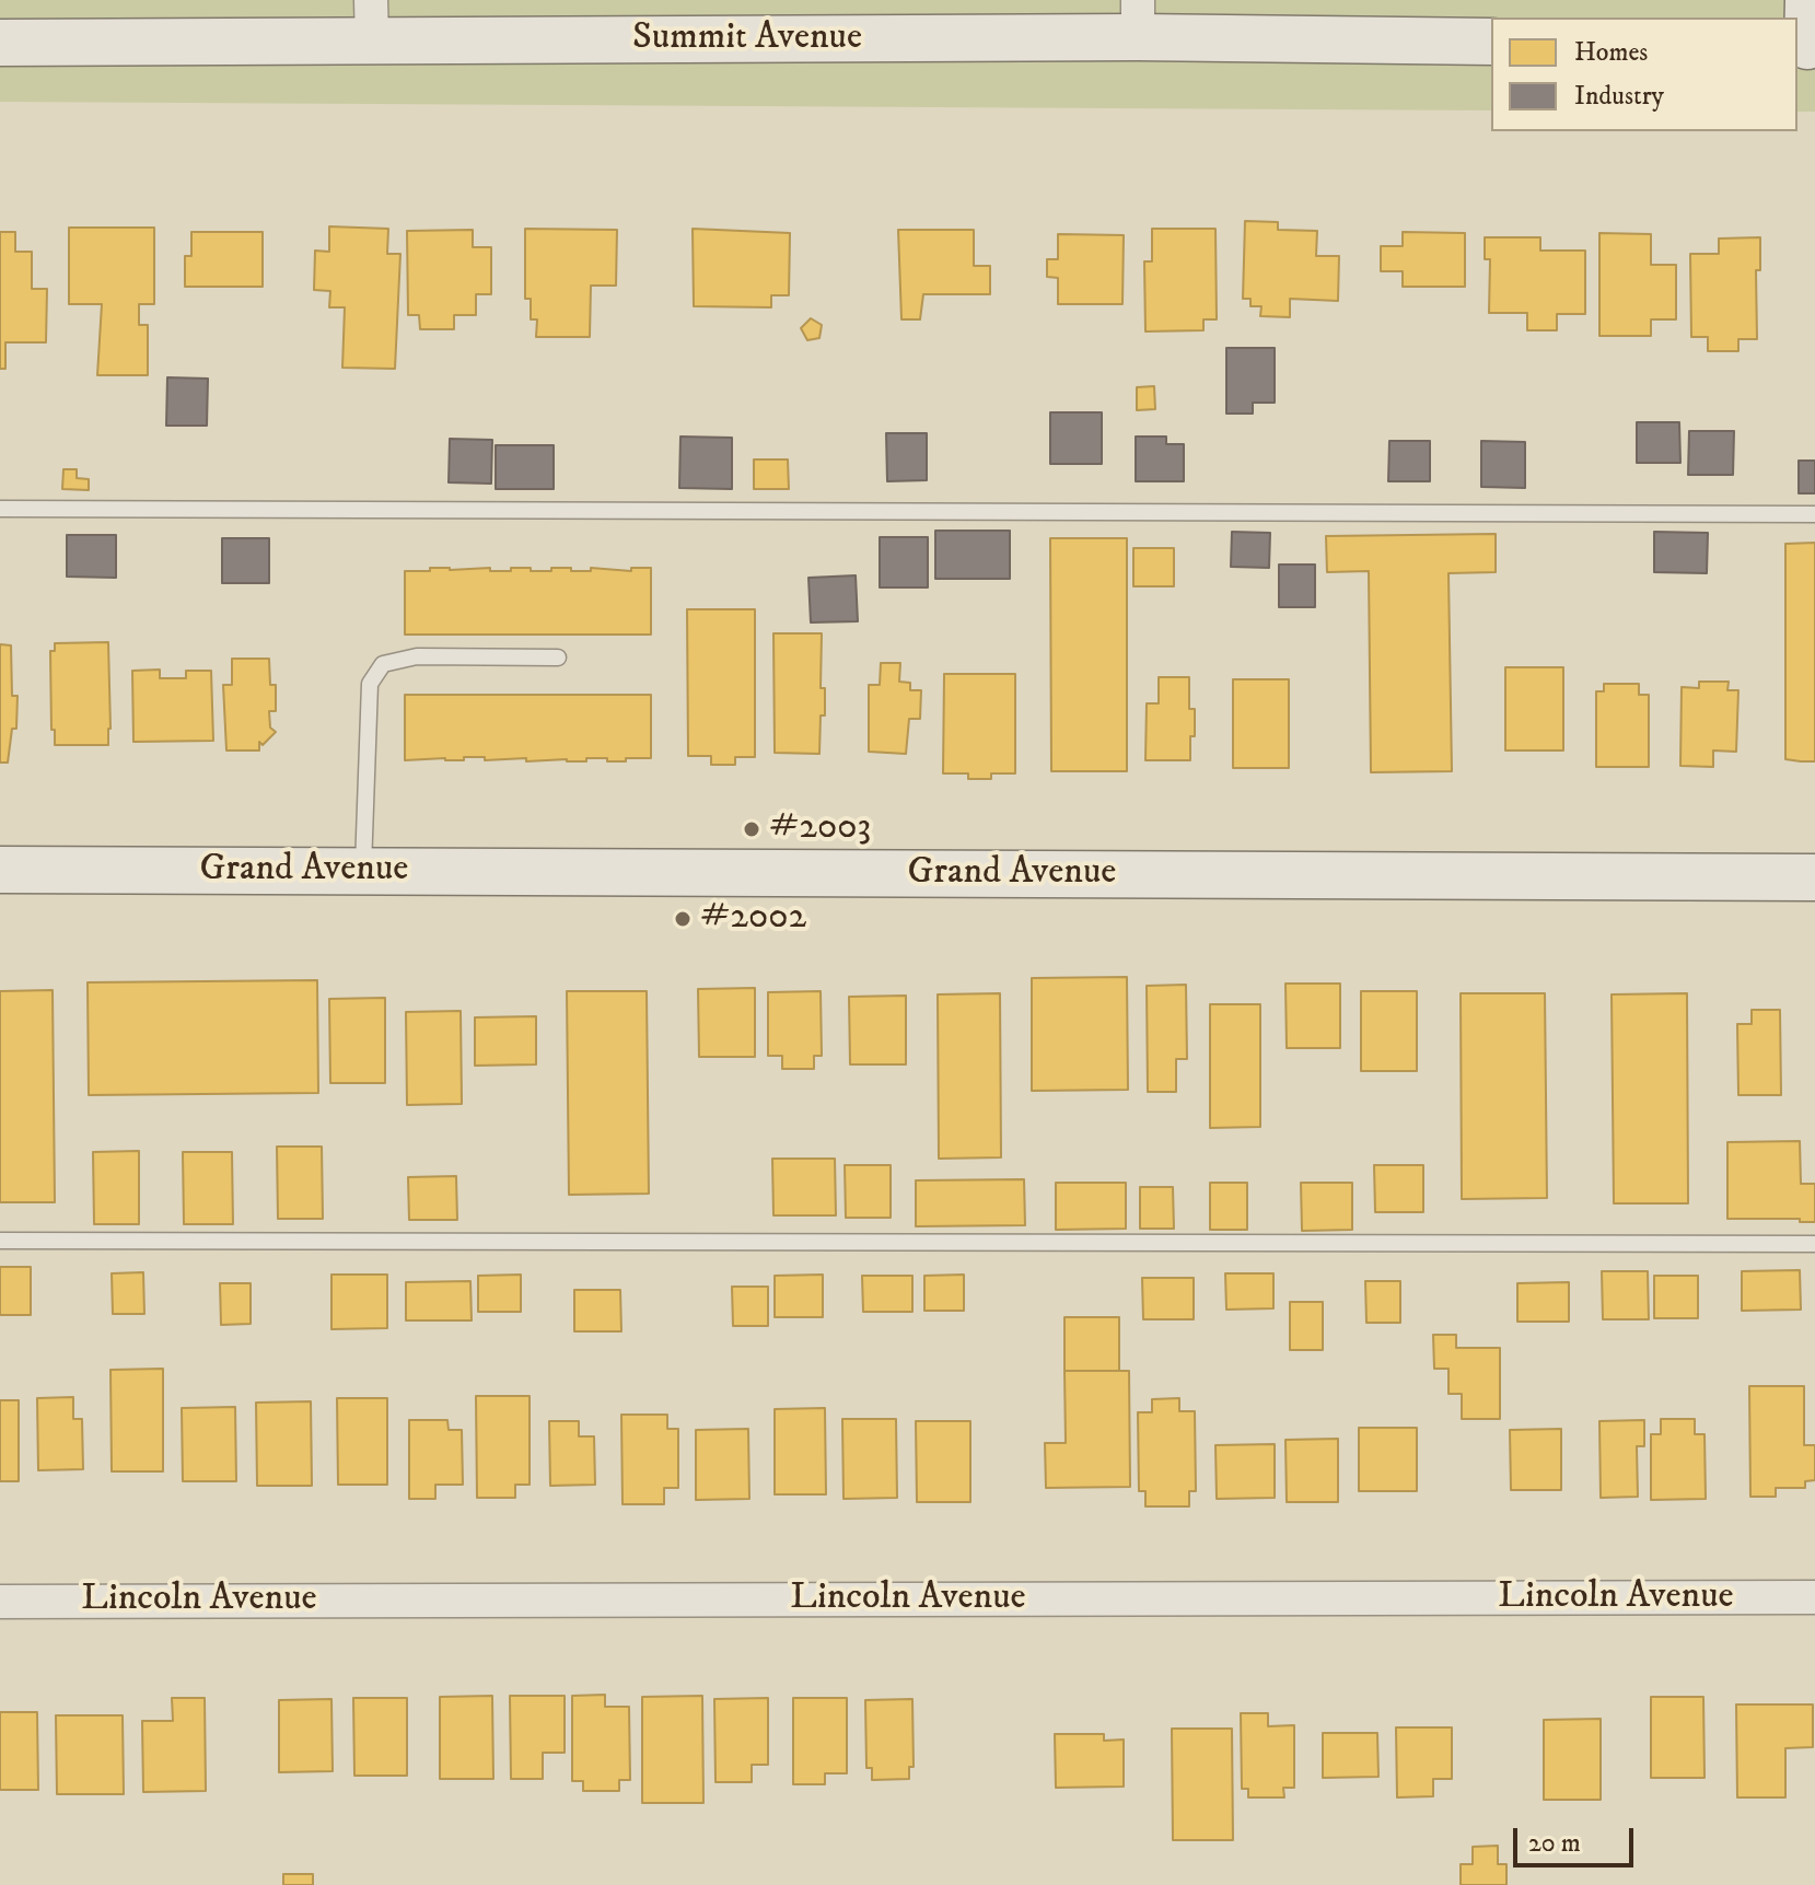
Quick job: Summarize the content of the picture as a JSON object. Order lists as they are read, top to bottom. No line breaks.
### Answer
{"streets":{"main road":["Summit Avenue","Grand Avenue"],"street":["Lincoln Avenue"]},"places":["#2003","#2002"],"legend":["Homes","Industry"],"scale_bar":"20 m"}
